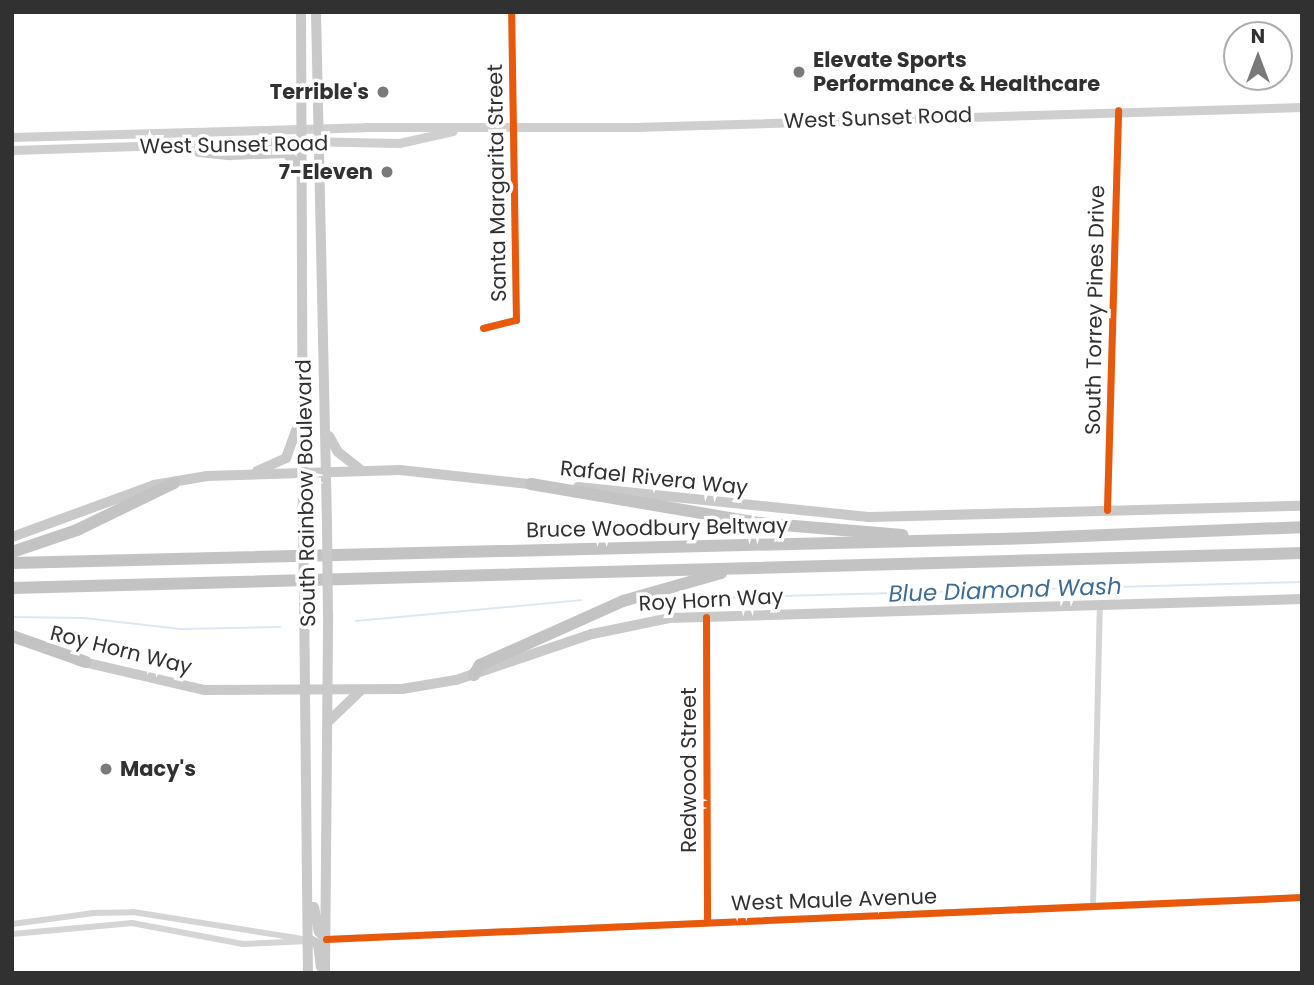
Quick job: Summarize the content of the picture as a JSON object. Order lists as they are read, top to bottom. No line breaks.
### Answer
{"streets":{"highway":["Bruce Woodbury Beltway"],"main road":["West Sunset Road","Rafael Rivera Way","South Rainbow Boulevard","Roy Horn Way"],"street":["Santa Margarita Street","South Torrey Pines Drive","Redwood Street","West Maule Avenue"]},"crossings":[["West Sunset Road","Santa Margarita Street"],["West Sunset Road","South Torrey Pines Drive"],["West Sunset Road","South Rainbow Boulevard"],["South Torrey Pines Drive","Rafael Rivera Way"],["Rafael Rivera Way","South Rainbow Boulevard"],["South Rainbow Boulevard","Roy Horn Way"],["South Rainbow Boulevard","West Maule Avenue"],["Roy Horn Way","Redwood Street"],["Redwood Street","West Maule Avenue"]],"water":["Blue Diamond Wash"],"places":["Elevate Sports Performance & Healthcare","Terrible's","7-Eleven","Macy's"],"north":"top"}
